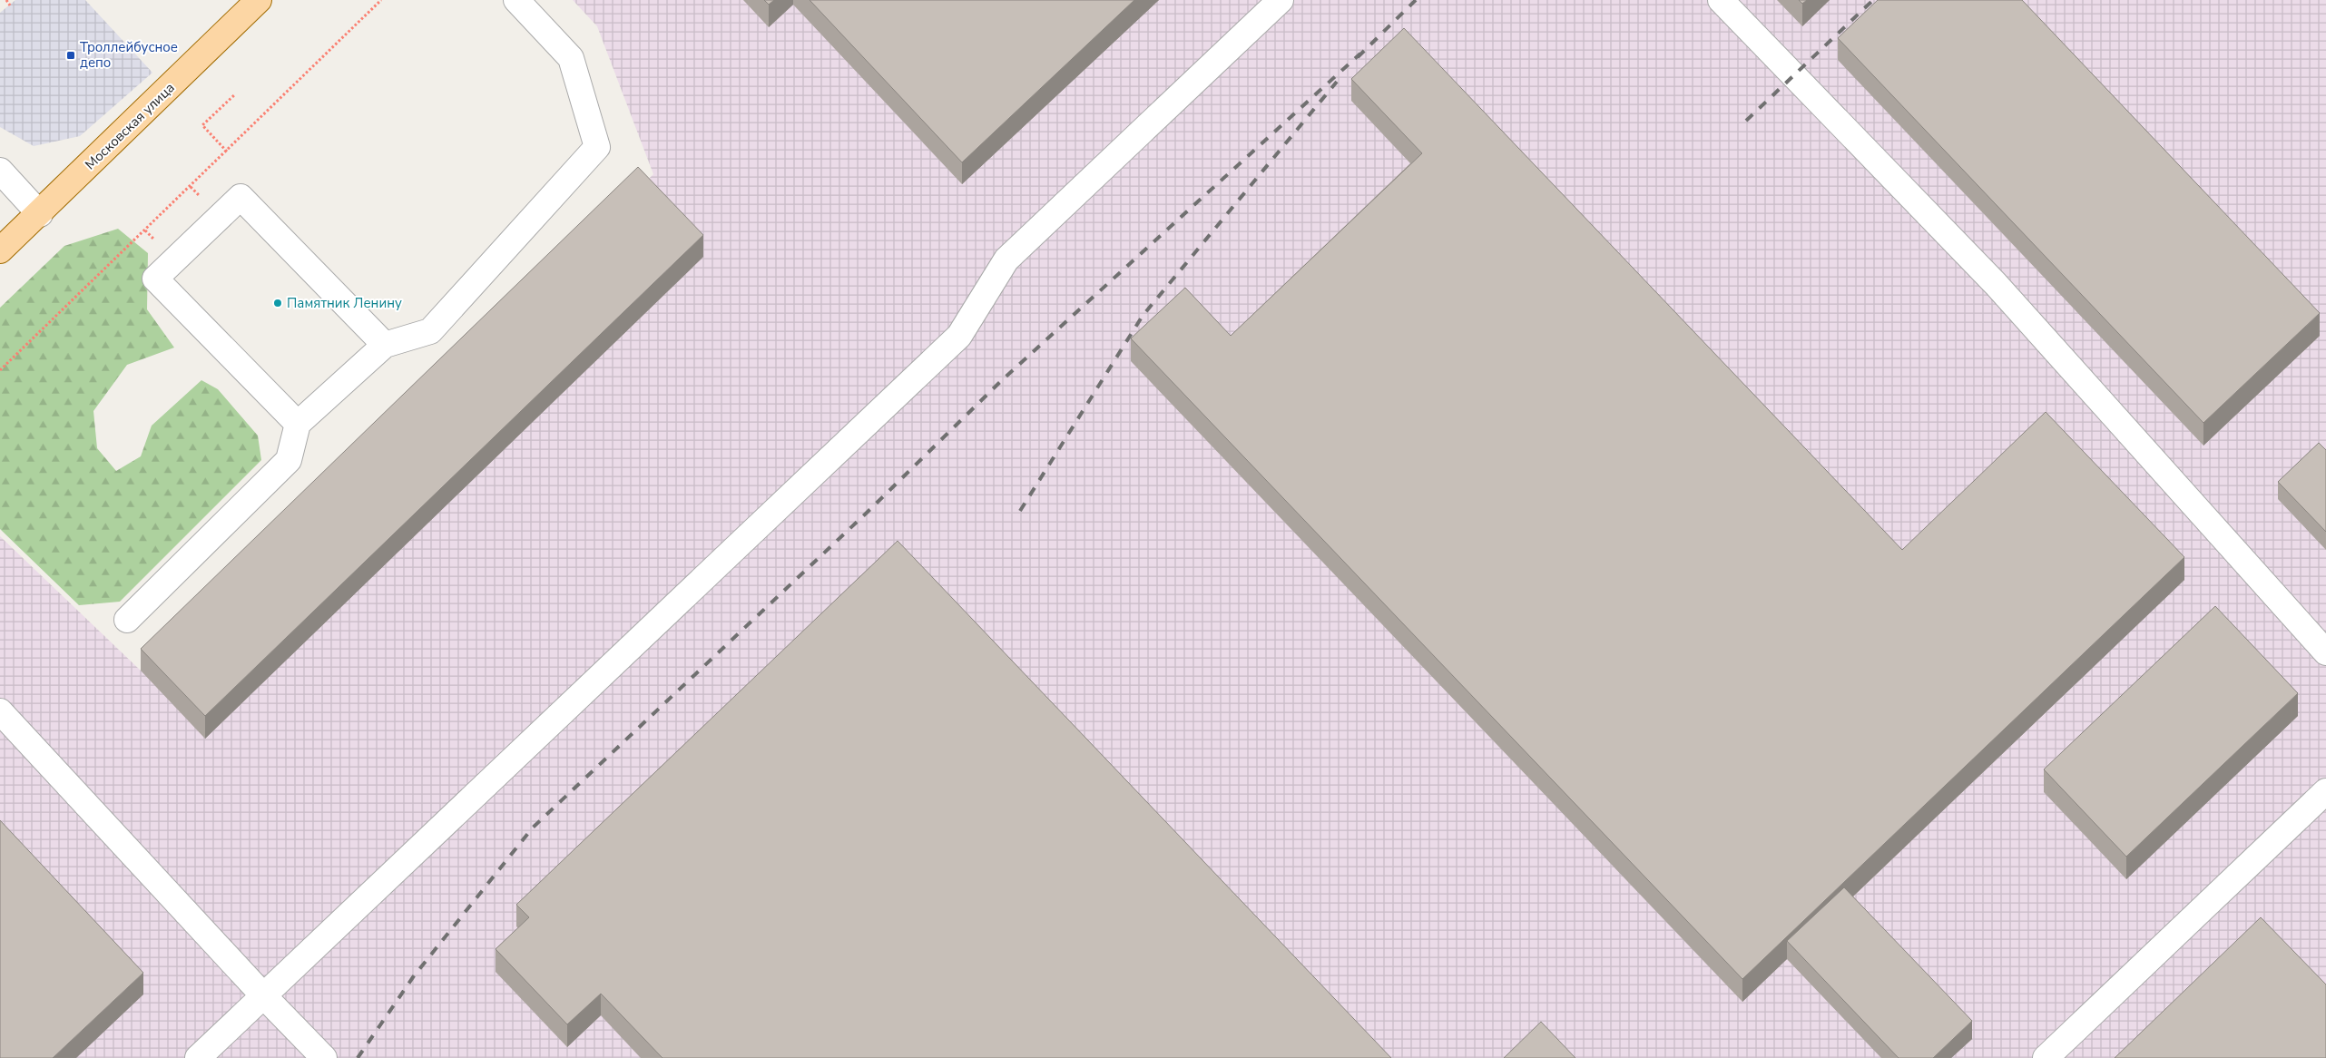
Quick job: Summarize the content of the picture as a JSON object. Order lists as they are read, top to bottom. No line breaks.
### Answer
{"streets":{"main road":["Московская улица"]},"places":{"transit":["Троллейбусное депо"],"other":["Памятник Ленину"]}}
